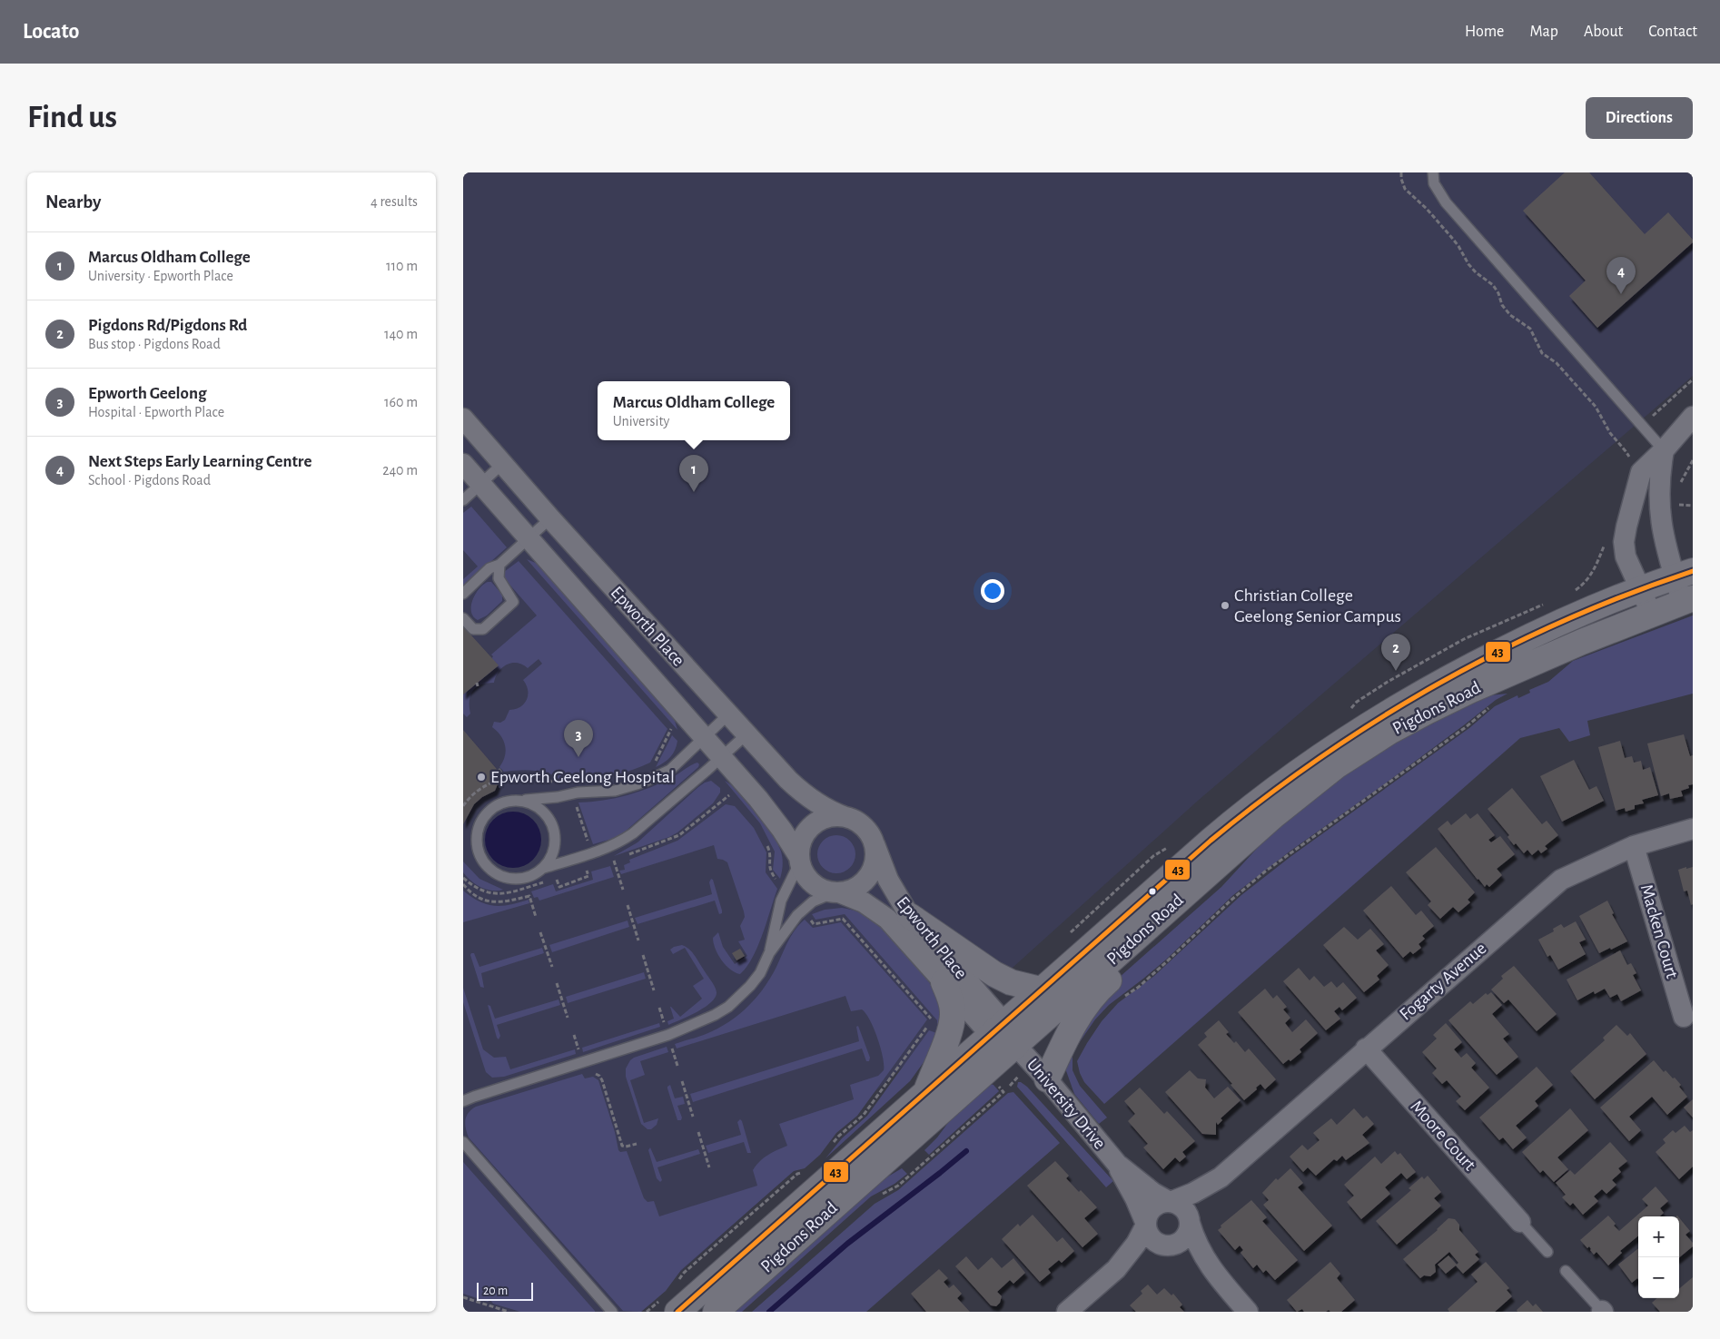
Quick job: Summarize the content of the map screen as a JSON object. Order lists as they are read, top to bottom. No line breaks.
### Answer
{"streets":{"street":["Epworth Place","Pigdons Road","Macken Court","Fogarty Avenue","University Drive","Moore Court"]},"crossings":[["Epworth Place","Pigdons Road"],["Epworth Place","University Drive"],["Pigdons Road","University Drive"],["Macken Court","Fogarty Avenue"],["Fogarty Avenue","Moore Court"]],"places":["Christian College Geelong Senior Campus","Epworth Geelong Hospital"],"lines":["transit line 43"],"scale_bar":"20 m","page":{"header":"Locato","nav":["Home","Map","About","Contact"],"buttons":"Directions","title":"Find us","heading":["Nearby","4 results"],"list":[{"mark":"1","name":"Marcus Oldham College","note":"University · Epworth Place","value":"110 m"},{"mark":"2","name":"Pigdons Rd/Pigdons Rd","note":"Bus stop · Pigdons Road","value":"140 m"},{"mark":"3","name":"Epworth Geelong","note":"Hospital · Epworth Place","value":"160 m"},{"mark":"4","name":"Next Steps Early Learning Centre","note":"School · Pigdons Road","value":"240 m"}],"pins":["4","1","2","3"],"popup":["Marcus Oldham College","University"],"map_buttons":["+","−"],"scale":"20 m"}}
